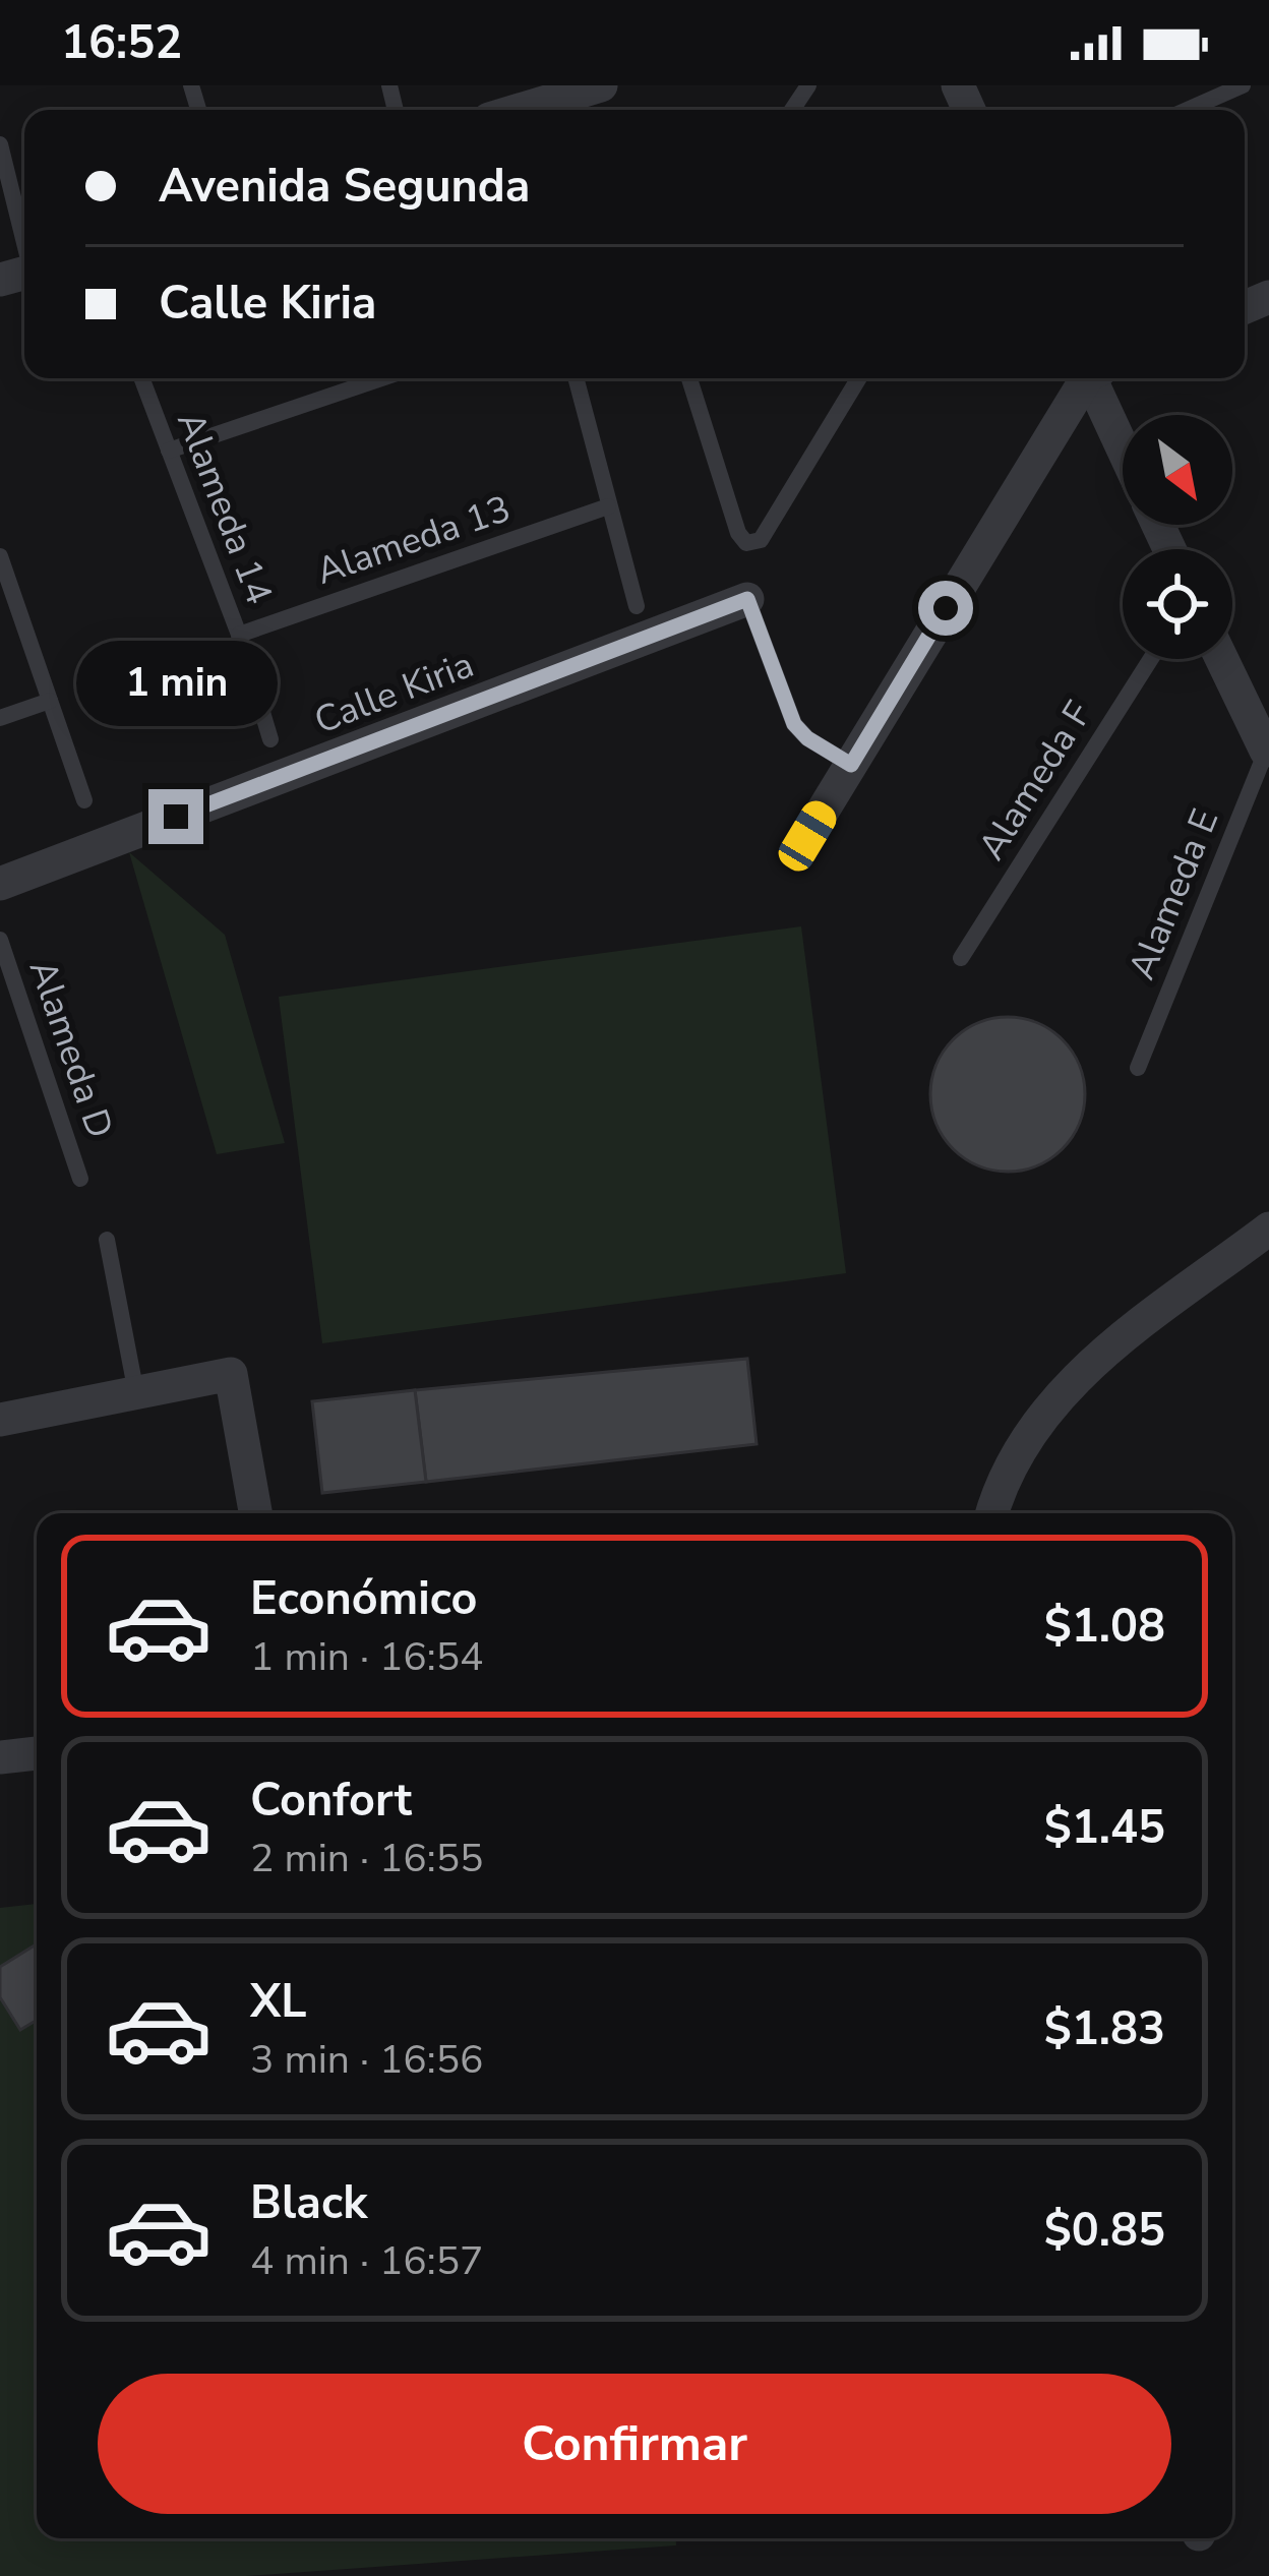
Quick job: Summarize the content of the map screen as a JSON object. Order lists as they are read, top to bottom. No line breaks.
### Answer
{"streets":{"street":["Calle Kiria"],"lane":["Alameda 14","Alameda 13","Alameda F","Alameda E","Alameda D"]},"crossings":[["Alameda 14","Alameda 13"]],"north":"bottom right","page":{"status":"16:52","banner":["Avenida Segunda","Calle Kiria"],"bubble":"1 min","list":[{"name":"Económico","note":"1 min · 16:54","value":"$1.08"},{"name":"Confort","note":"2 min · 16:55","value":"$1.45"},{"name":"XL","note":"3 min · 16:56","value":"$1.83"},{"name":"Black","note":"4 min · 16:57","value":"$0.85"}],"buttons":"Confirmar"}}
